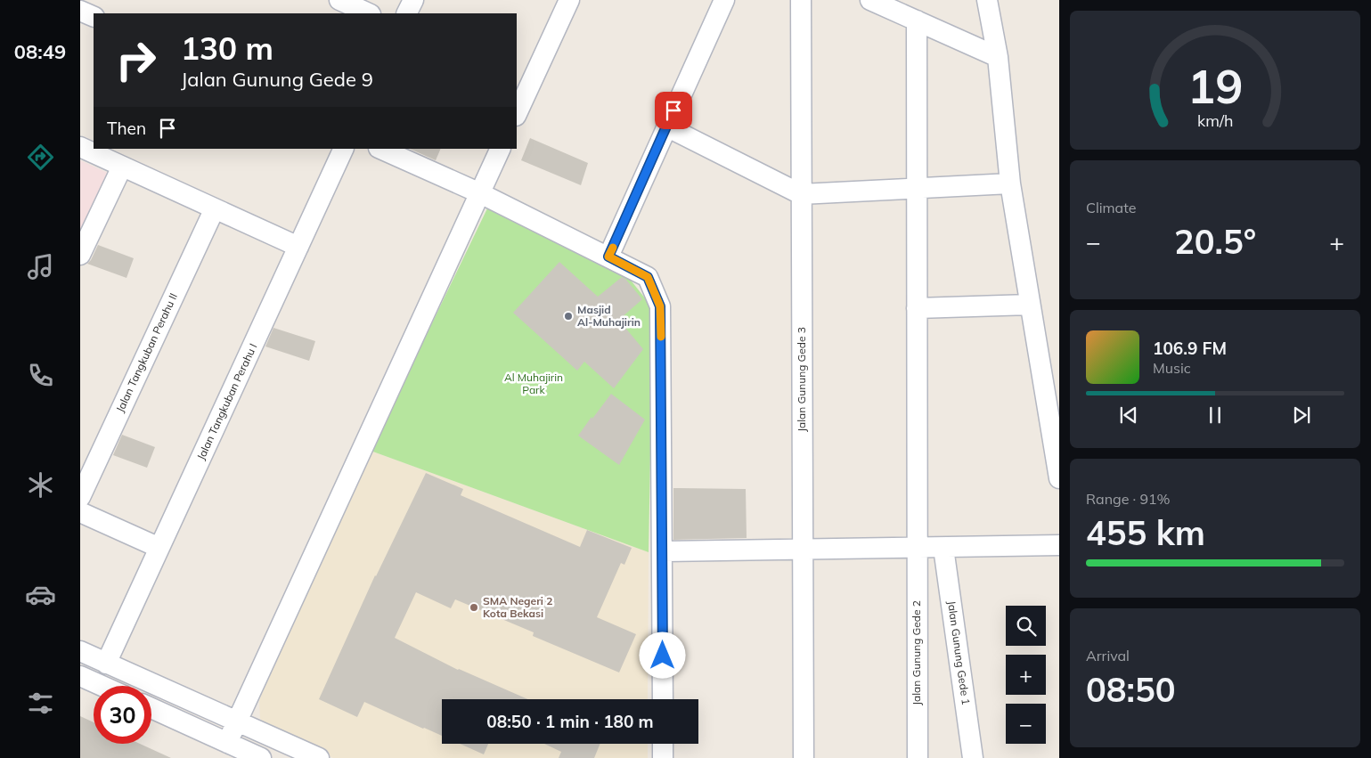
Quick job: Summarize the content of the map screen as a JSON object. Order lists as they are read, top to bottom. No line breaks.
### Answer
{"streets":{"street":["Jalan Tangkuban Perahu II","Jalan Gunung Gede 3","Jalan Tangkuban Perahu I","Jalan Gunung Gede 2","Jalan Gunung Gede 1"]},"parks":["Al Muhajirin Park"],"places":["Masjid Al-Muhajirin","SMA Negeri 2 Kota Bekasi"],"page":{"tabs":"08:49","turn":["130 m","Jalan Gunung Gede 9"],"then":"Then","tile":["Climate",["Range · 91%","455 km"],["Arrival","08:50"]],"heat":["−","20.5°","+"],"song":["106.9 FM","Music"],"map_buttons":["+","−"],"limit":"30","trip":"08:50 · 1 min · 180 m","gauge":["19","km/h"]}}
